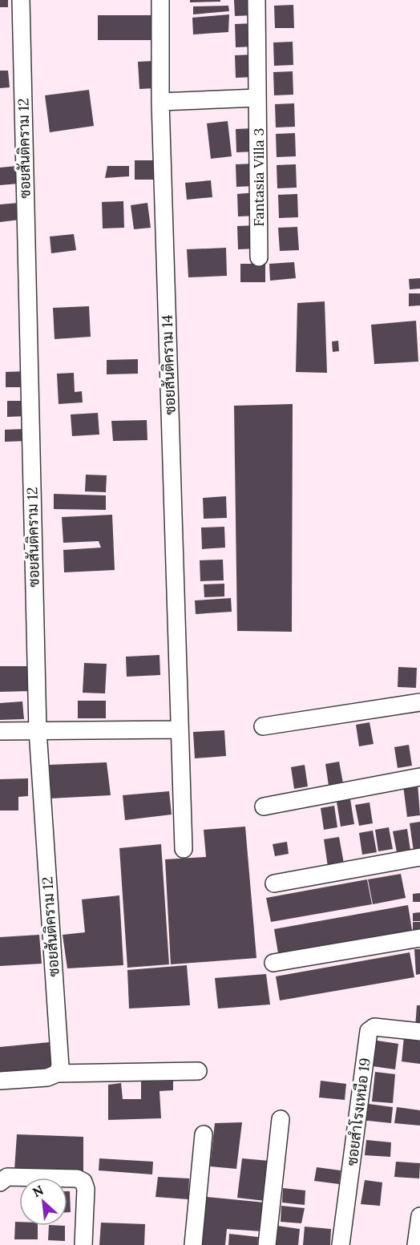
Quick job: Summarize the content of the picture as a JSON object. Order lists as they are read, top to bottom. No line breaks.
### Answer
{"streets":{"street":["ซอยสันติคราม 12","Fantasia Villa 3","ซอยสันติคราม 14","ซอยสำโรงเหนือ 19"]},"north":"top left"}
